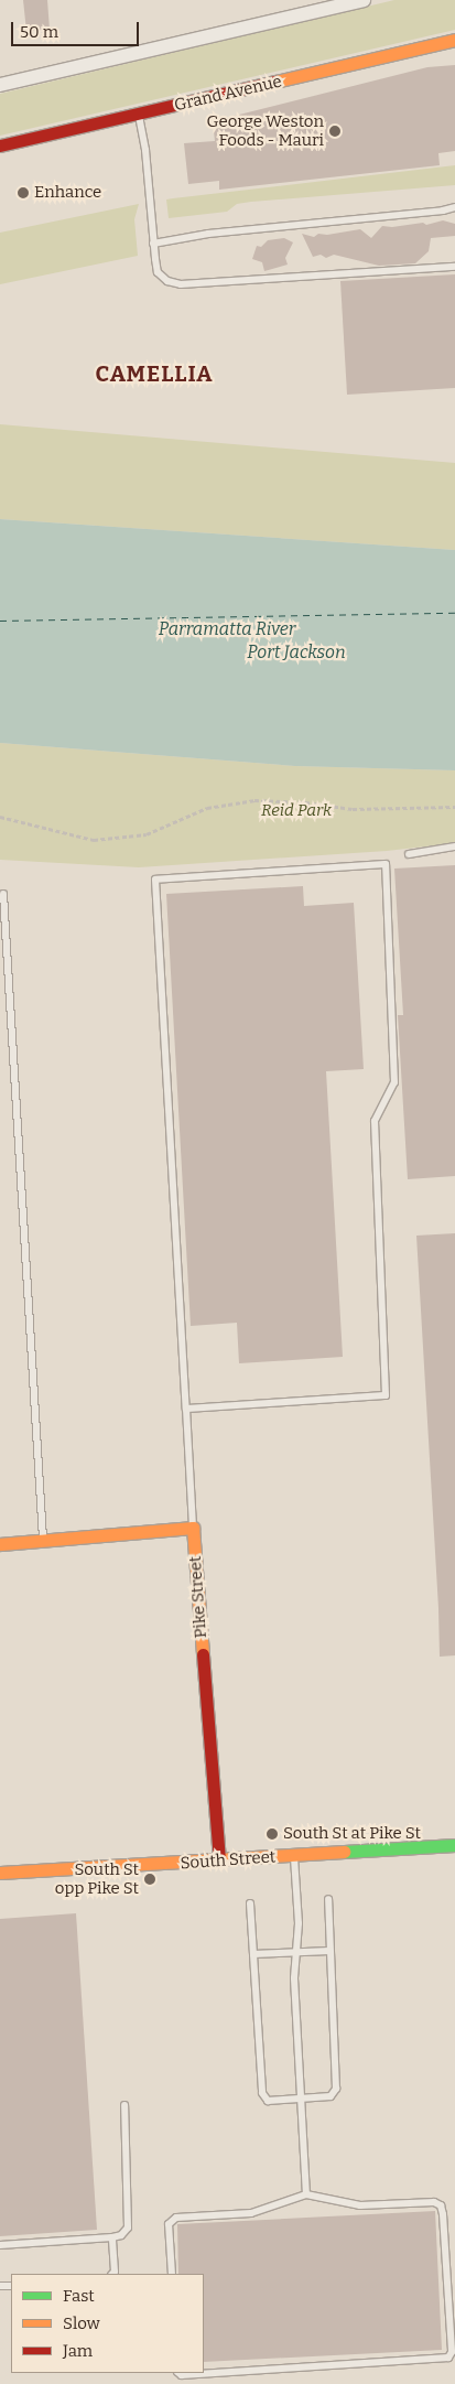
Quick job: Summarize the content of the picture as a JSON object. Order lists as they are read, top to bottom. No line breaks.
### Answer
{"streets":{"street":["Grand Avenue","Pike Street","South Street"]},"crossings":[["Pike Street","South Street"]],"districts":["CAMELLIA"],"water":["Parramatta River","Port Jackson"],"parks":["Reid Park"],"places":["George Weston Foods - Mauri","Enhance","South St at Pike St","South St opp Pike St"],"legend":["Fast","Slow","Jam"],"scale_bar":"50 m"}
